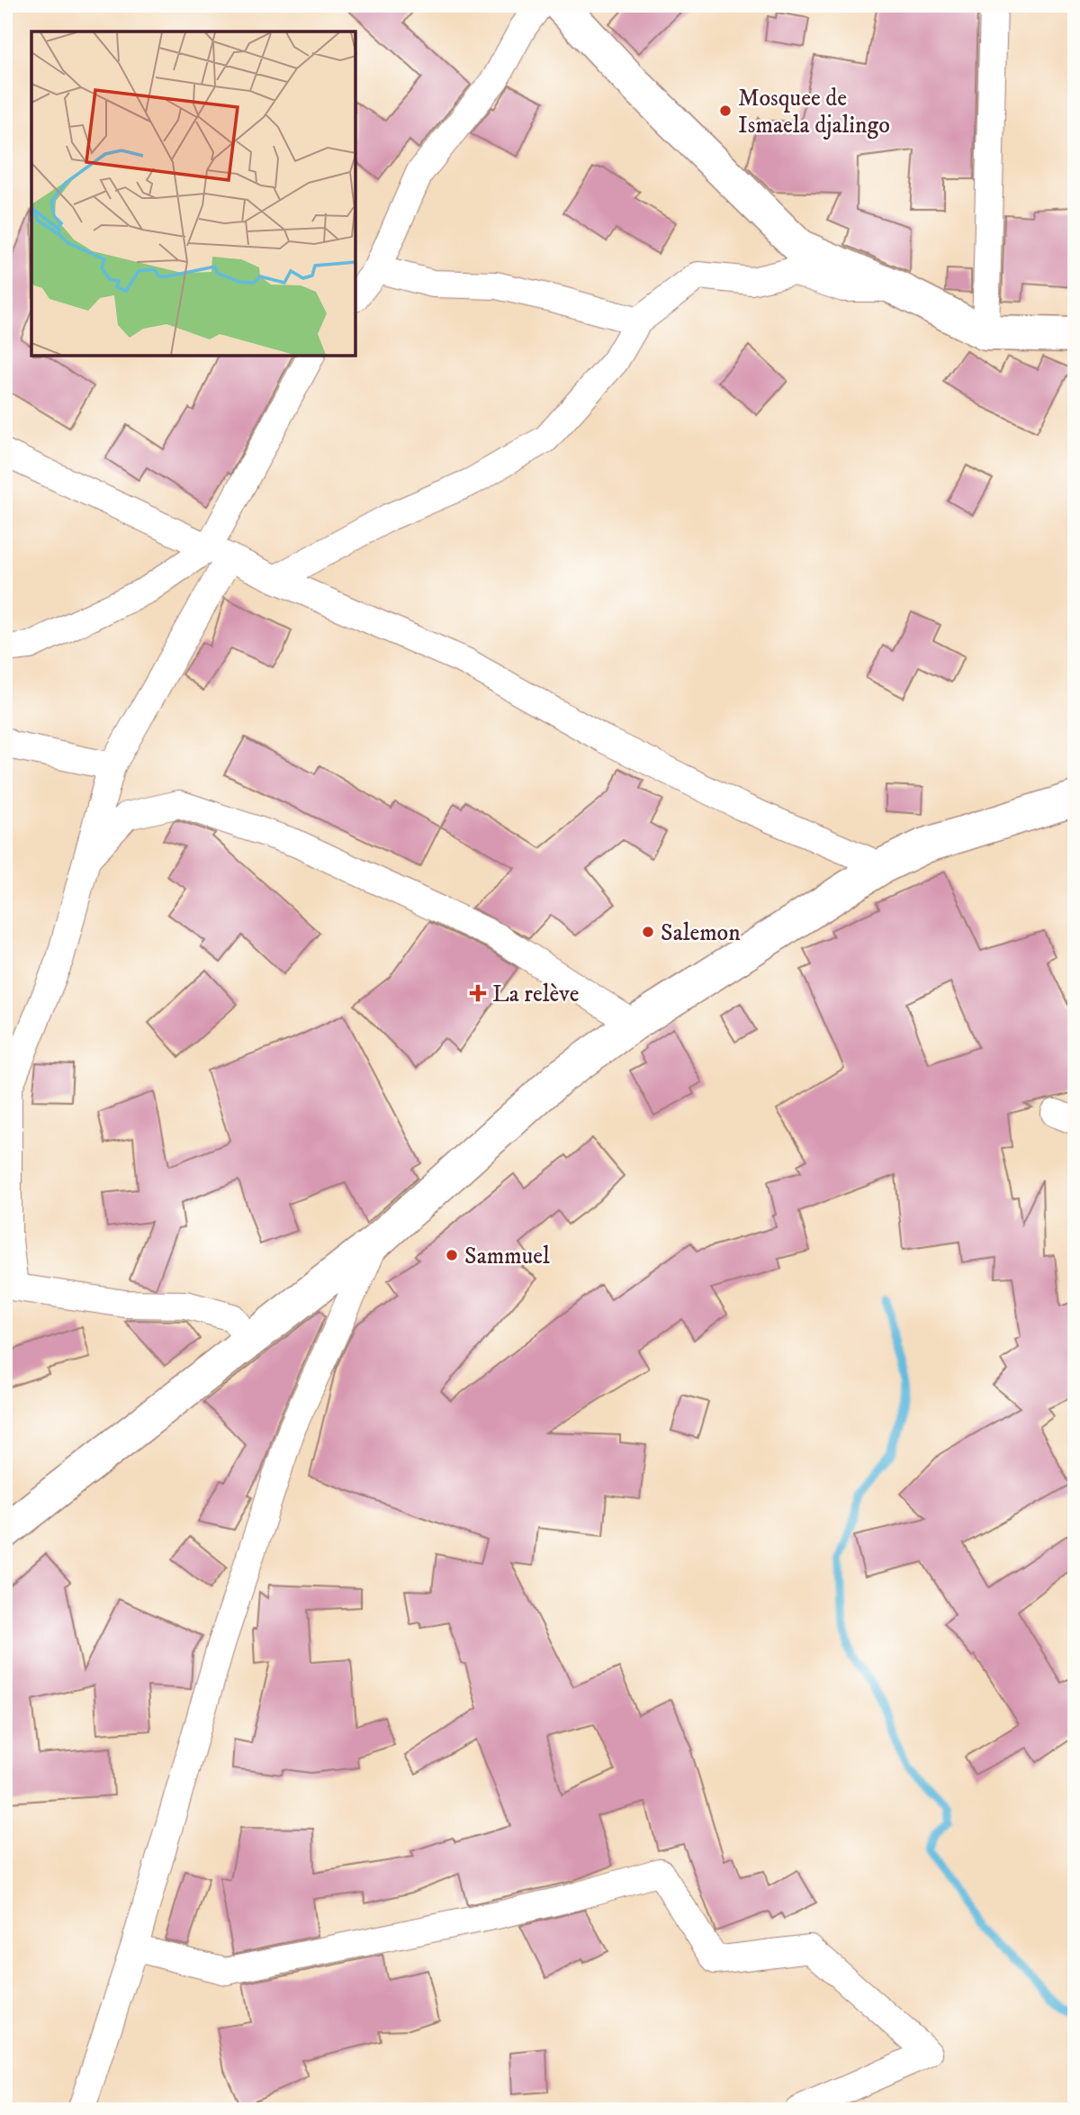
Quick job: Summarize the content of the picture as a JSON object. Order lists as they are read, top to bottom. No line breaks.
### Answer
{"places":{"other":["Mosquee de Ismaela djalingo","Salemon","Sammuel"],"health":["La relève"]}}
